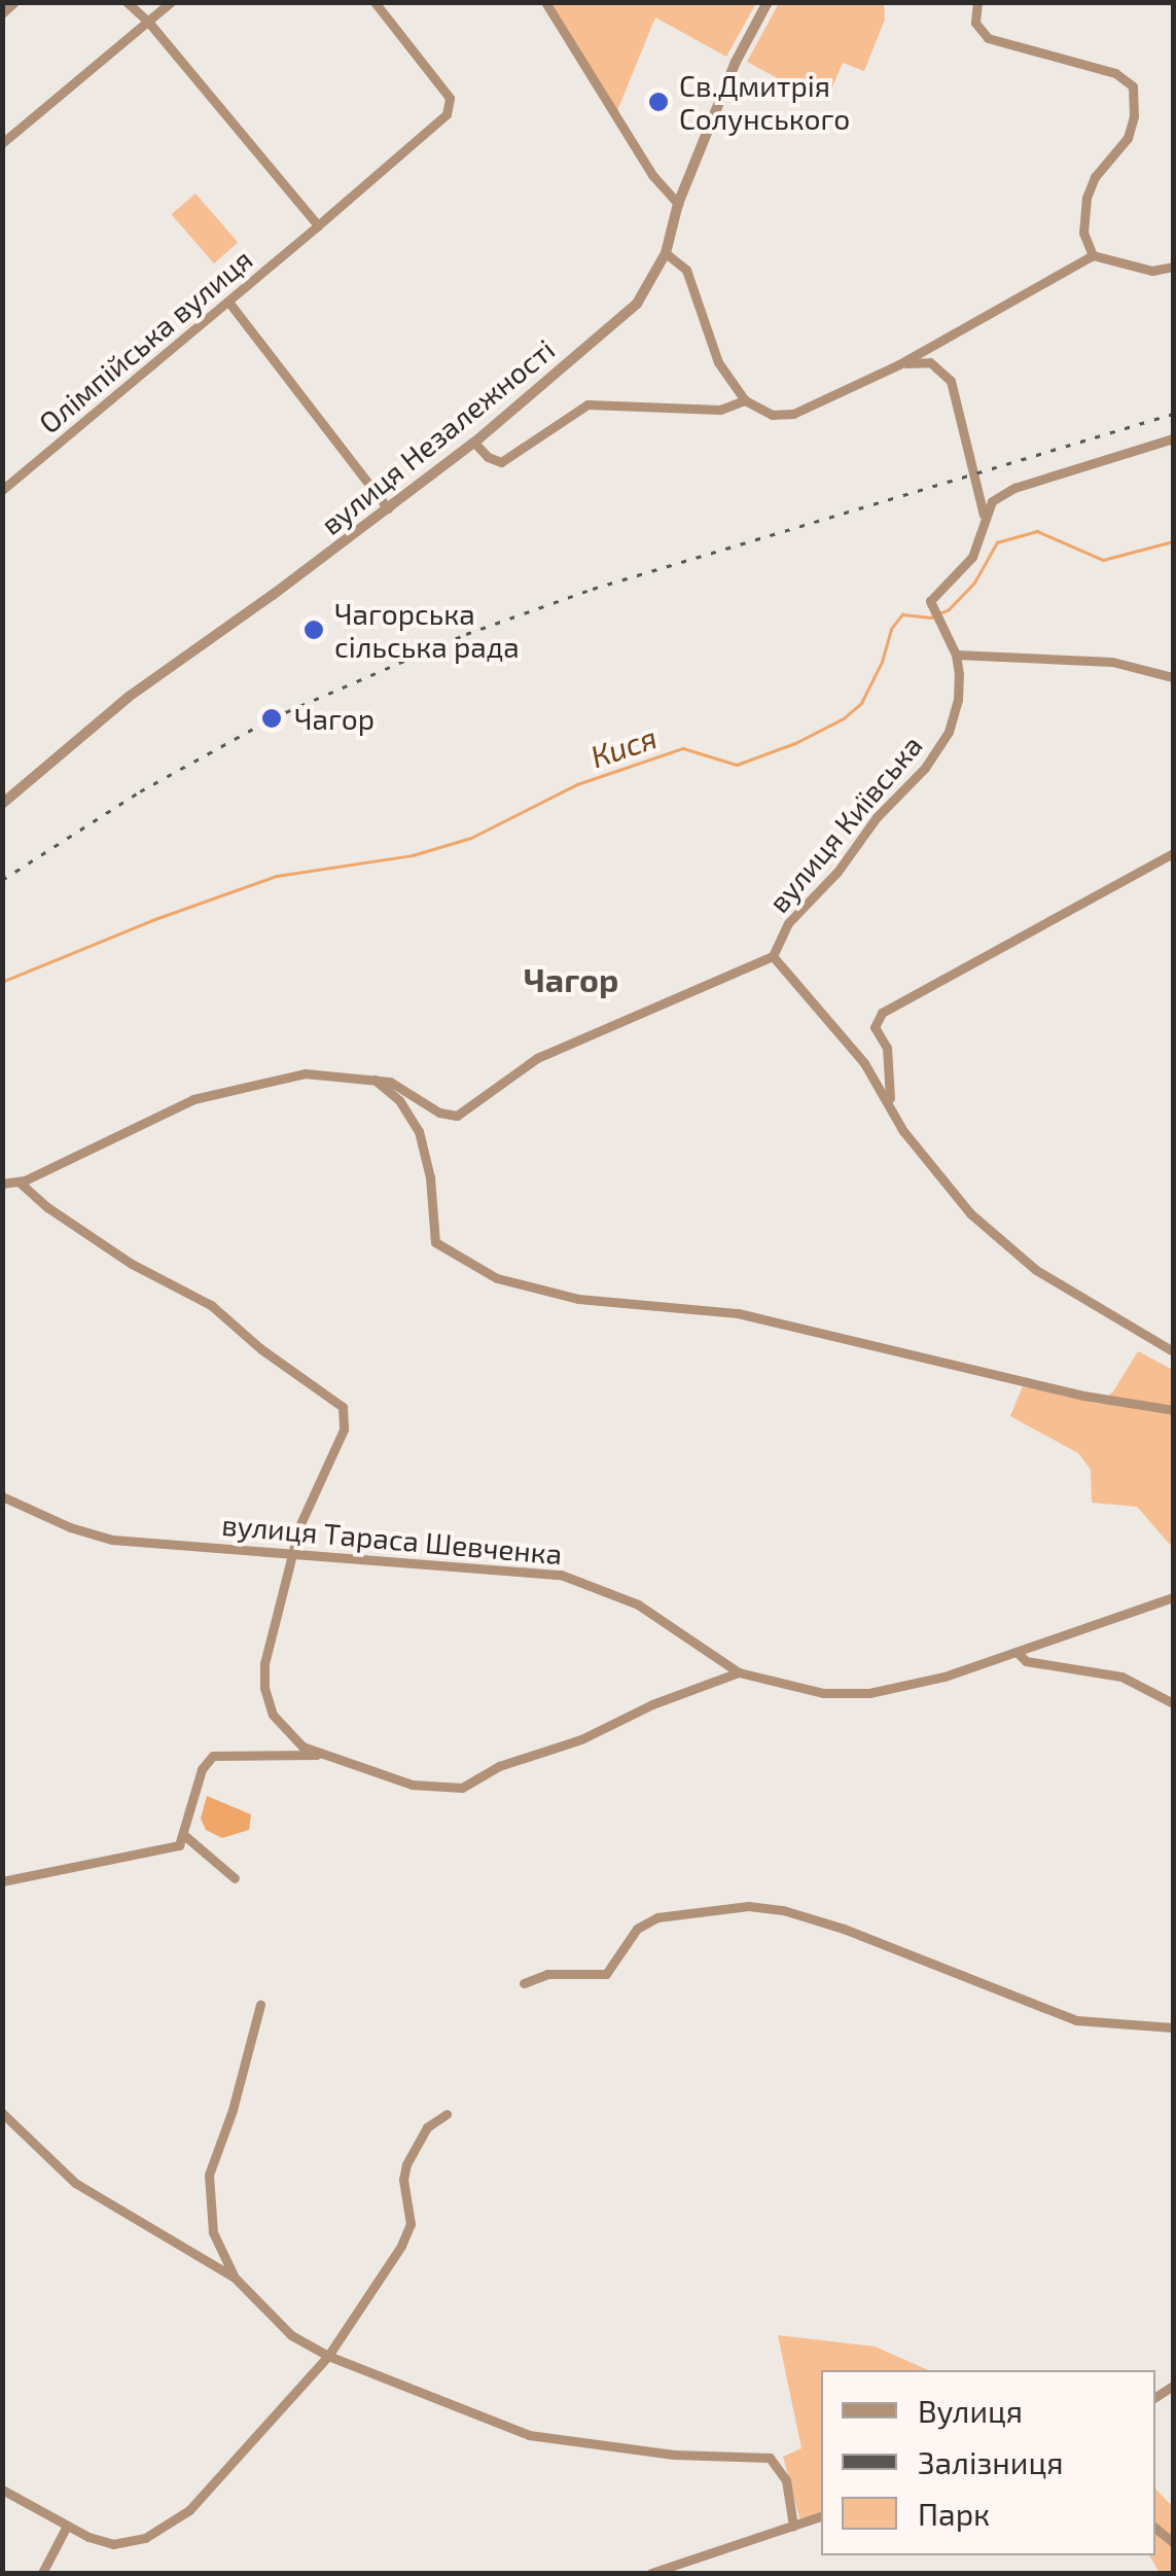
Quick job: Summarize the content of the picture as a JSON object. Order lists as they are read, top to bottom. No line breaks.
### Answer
{"streets":{"street":["Олімпійська вулиця","вулиця Незалежності","вулиця Київська","вулиця Тараса Шевченка"]},"districts":["Чагор"],"water":["Кися"],"places":["Св.Дмитрія Солунського","Чагорська сільська рада","Чагор"],"legend":["Вулиця","Залізниця","Парк"]}
